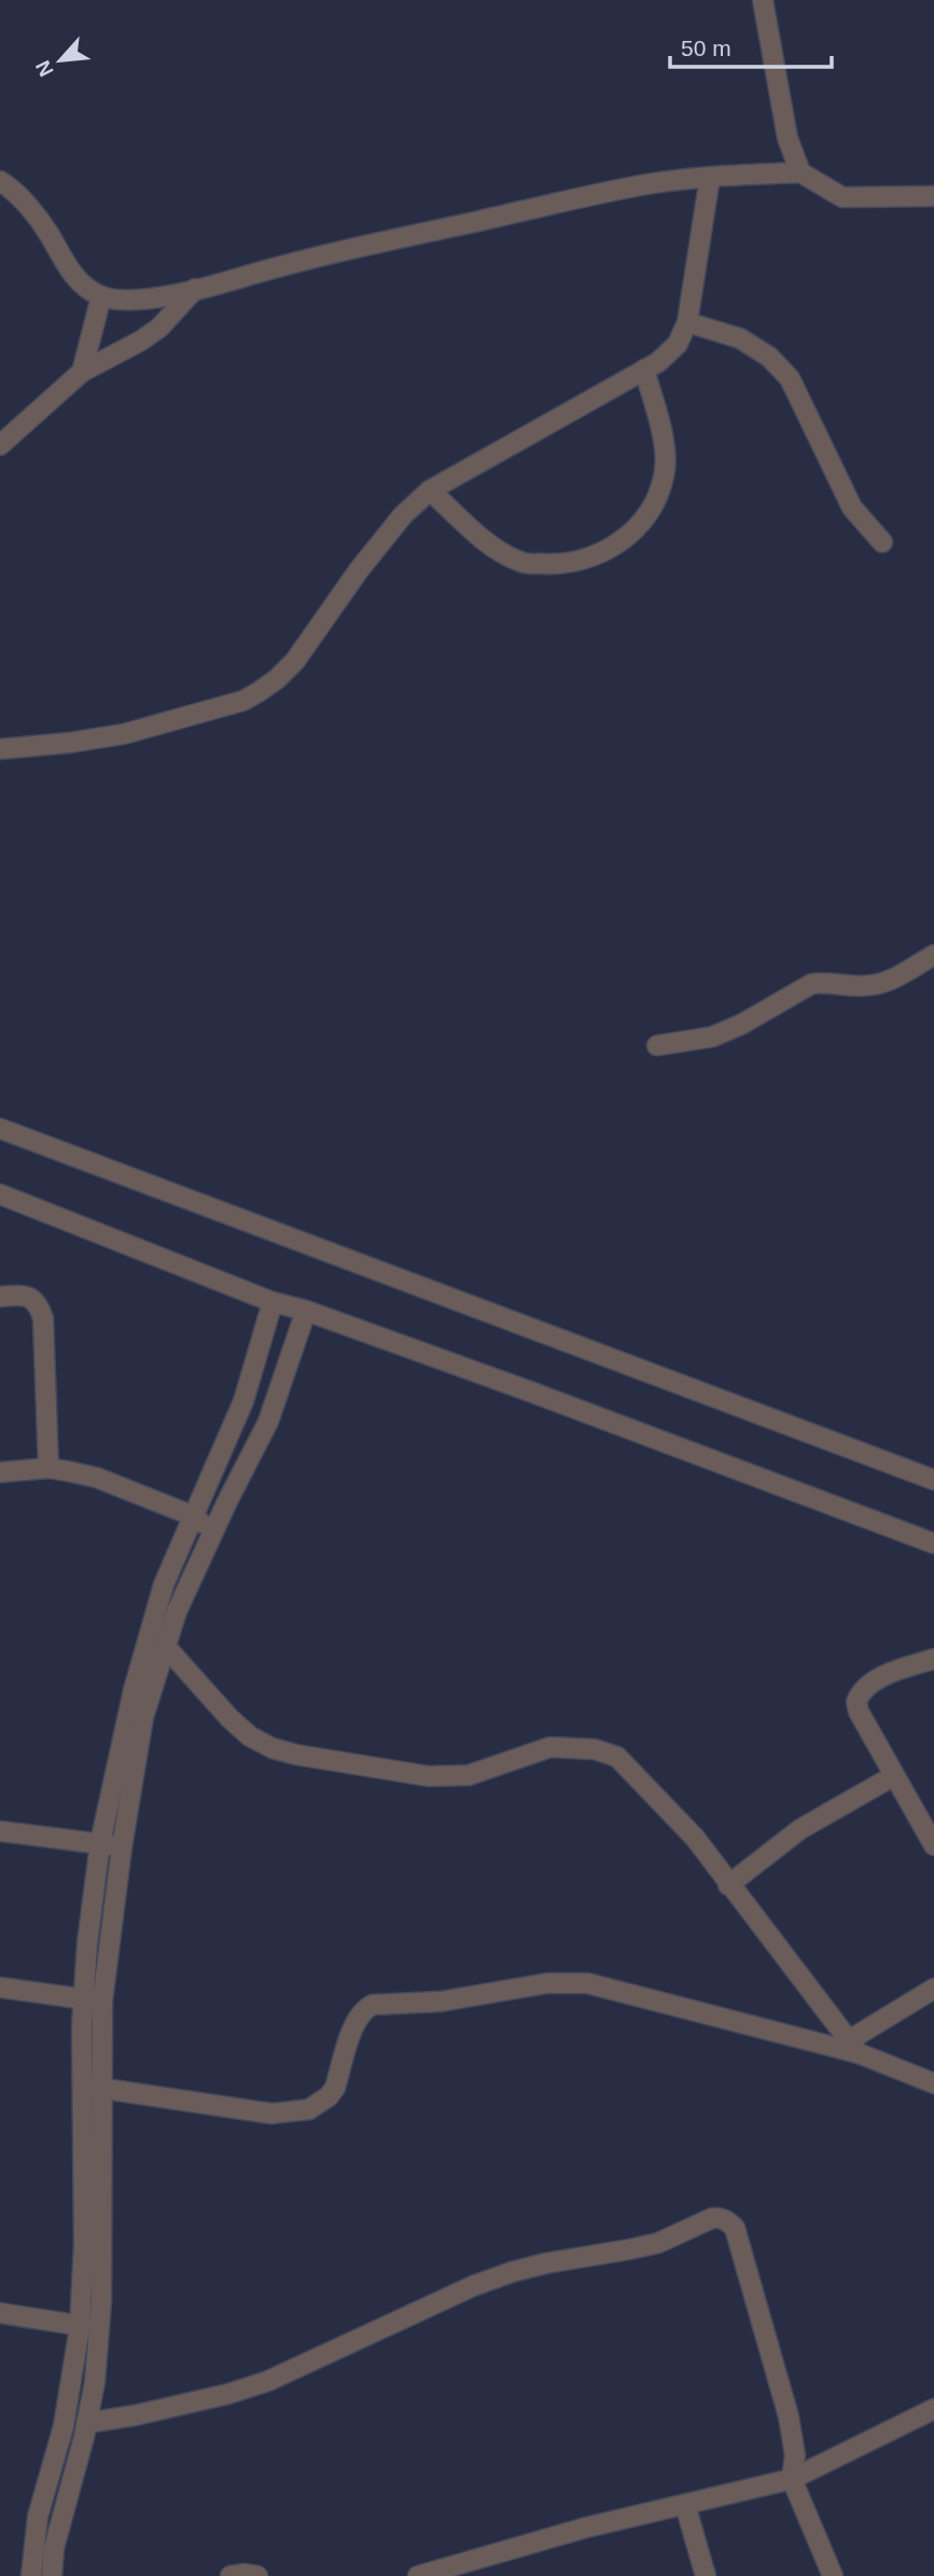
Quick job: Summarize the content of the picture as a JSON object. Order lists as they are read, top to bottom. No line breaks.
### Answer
{"scale_bar":"50 m","north":"bottom left"}
